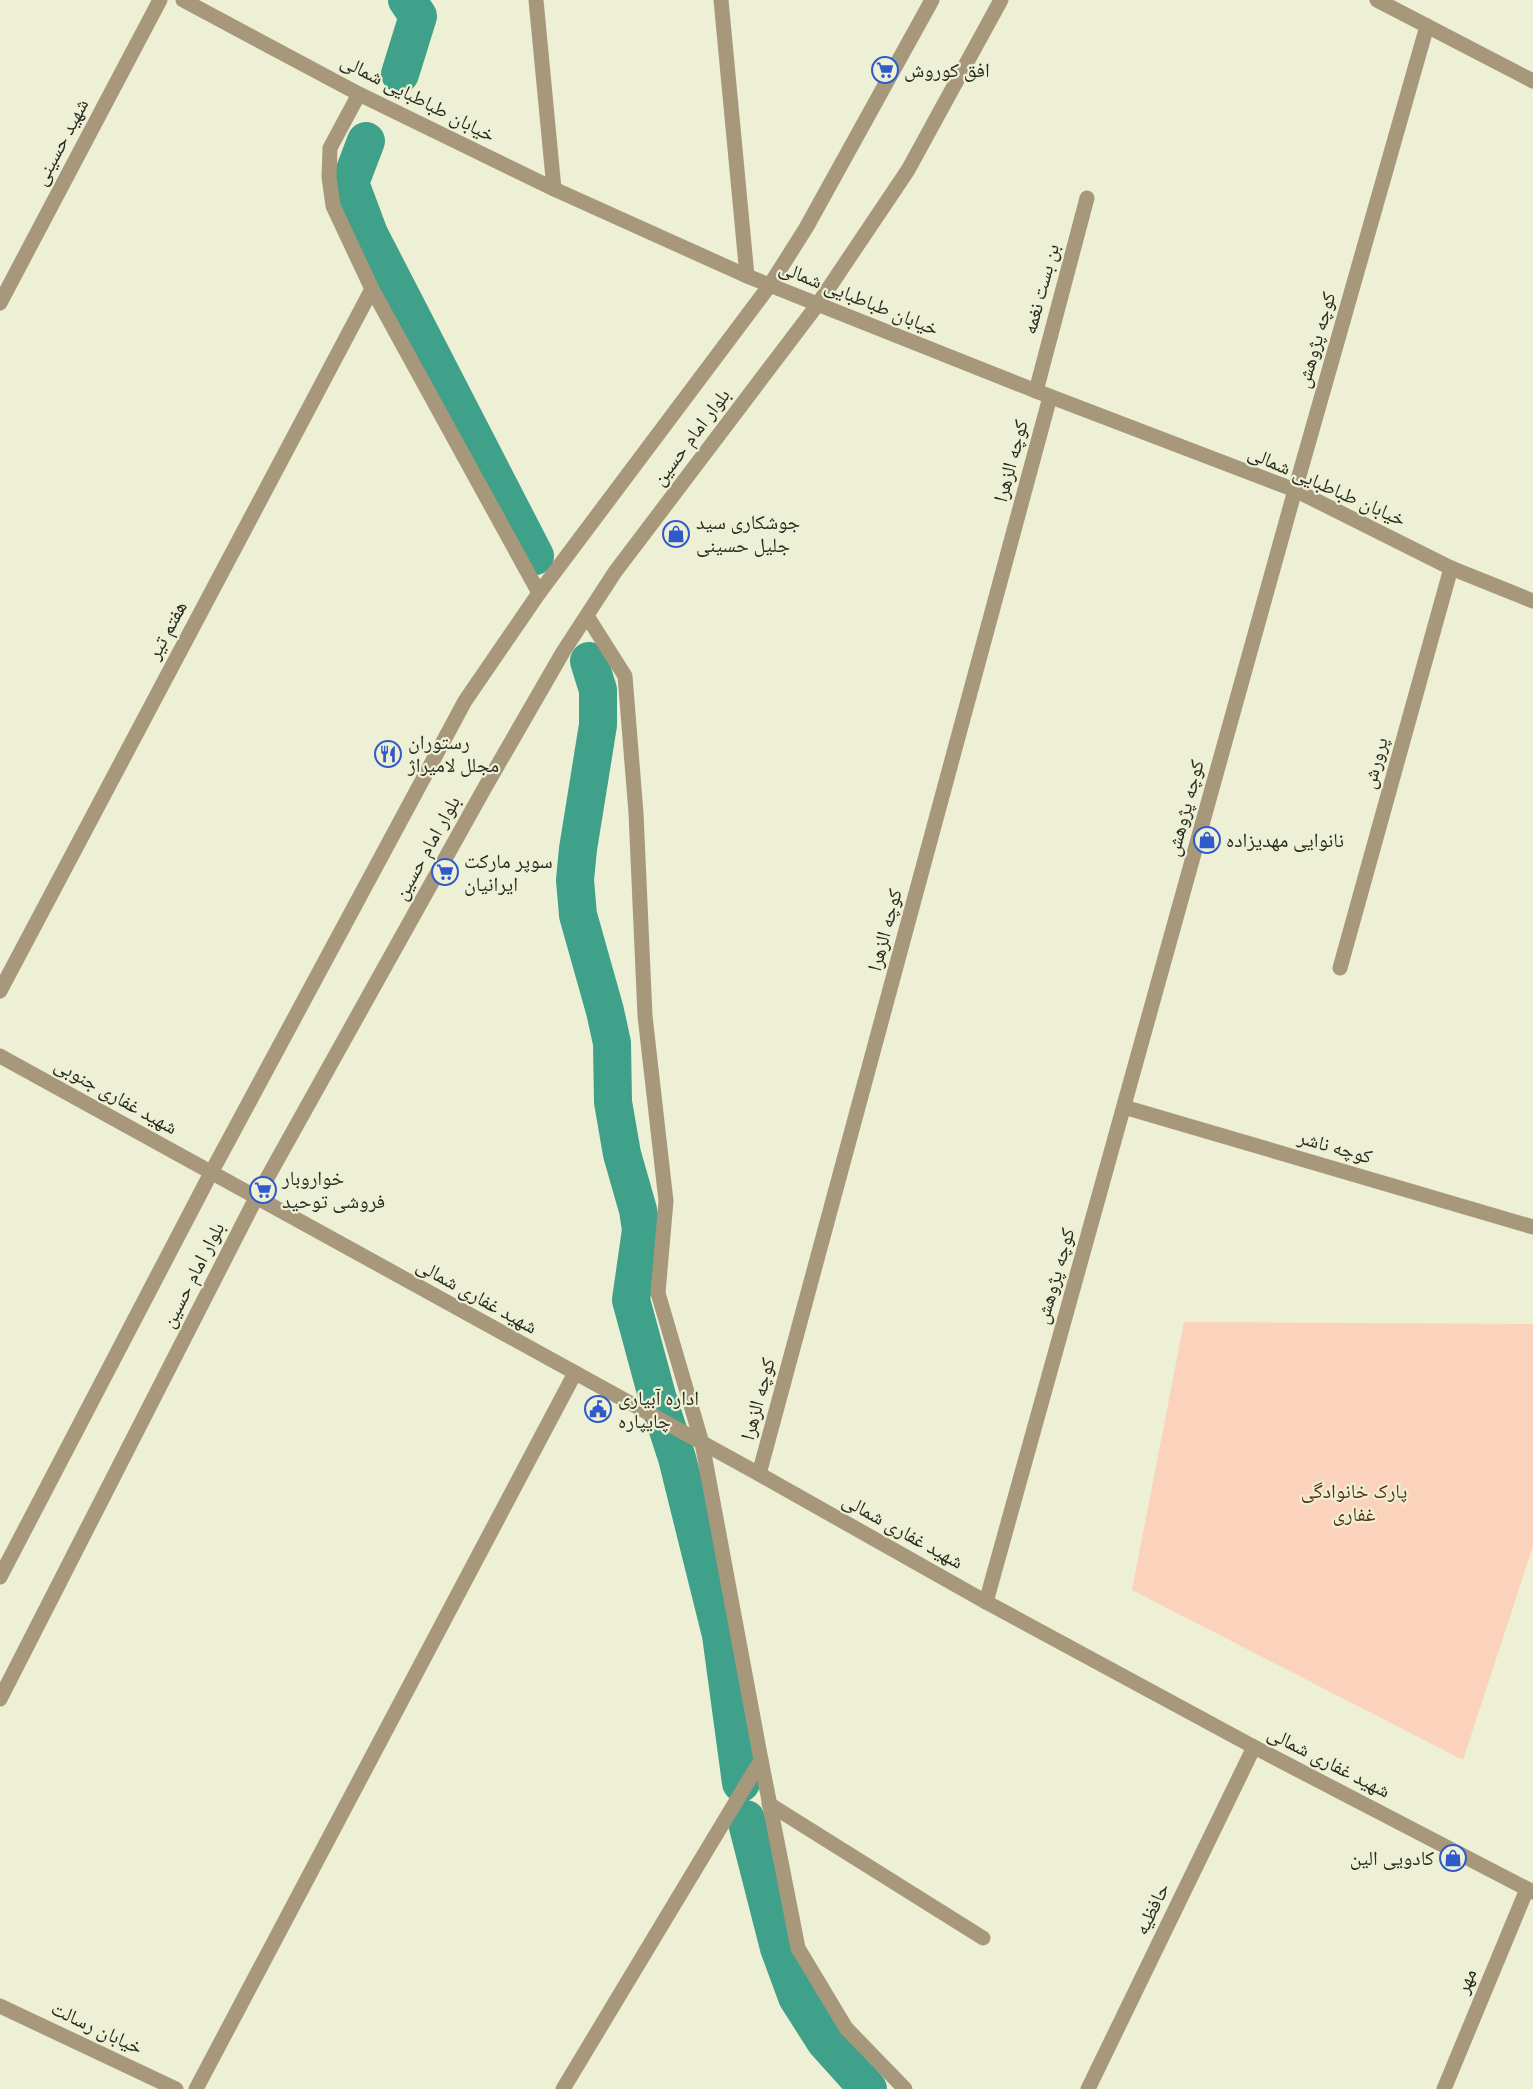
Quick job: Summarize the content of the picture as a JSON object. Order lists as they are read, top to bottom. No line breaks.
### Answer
{"streets":{"street":["خیابان طباطبایی شمالی","شهید حسینی","بن بست نغمه","کوچه پژوهش","بلوار امام حسین","کوچه الزهرا","هفتم تیر","پرورش","شهید غفاری جنوبی","کوچه ناشر","شهید غفاری شمالی","حافظیه","مهر","خیابان رسالت"]},"crossings":[["خیابان طباطبایی شمالی","بن بست نغمه"],["خیابان طباطبایی شمالی","کوچه پژوهش"],["خیابان طباطبایی شمالی","بلوار امام حسین"],["خیابان طباطبایی شمالی","کوچه الزهرا"],["خیابان طباطبایی شمالی","پرورش"],["کوچه پژوهش","کوچه ناشر"],["کوچه پژوهش","شهید غفاری شمالی"],["بلوار امام حسین","شهید غفاری جنوبی"],["بلوار امام حسین","شهید غفاری شمالی"],["کوچه الزهرا","شهید غفاری شمالی"],["شهید غفاری جنوبی","شهید غفاری شمالی"],["شهید غفاری شمالی","حافظیه"],["شهید غفاری شمالی","مهر"]],"parks":["پارک خانوادگی غفاری"],"places":{"supermarket":["افق کوروش","سوپر مارکت ایرانیان","خواروبار فروشی توحید"],"shop":["جوشکاری سید جلیل حسینی","نانوایی مهدیزاده","کادویی الین"],"restaurant":["رستوران مجلل لامیراژ"],"public building":["اداره آبیاری چایپاره"]}}
